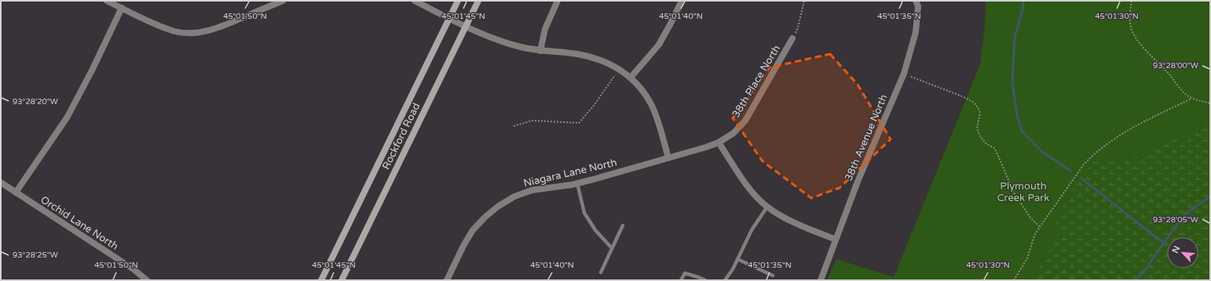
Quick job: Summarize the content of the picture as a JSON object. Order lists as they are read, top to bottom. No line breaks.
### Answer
{"streets":{"main road":["Rockford Road"],"street":["38th Place North","38th Avenue North","Niagara Lane North","Orchid Lane North"]},"crossings":[["38th Place North","Niagara Lane North"]],"parks":["Plymouth Creek Park"],"north":"top left","coordinates":["45°01'50\"N","45°01'45\"N","45°01'35\"N","45°01'40\"N","45°01'30\"N","93°28'00\"W","93°28'20\"W","93°28'05\"W","93°28'25\"W"]}
